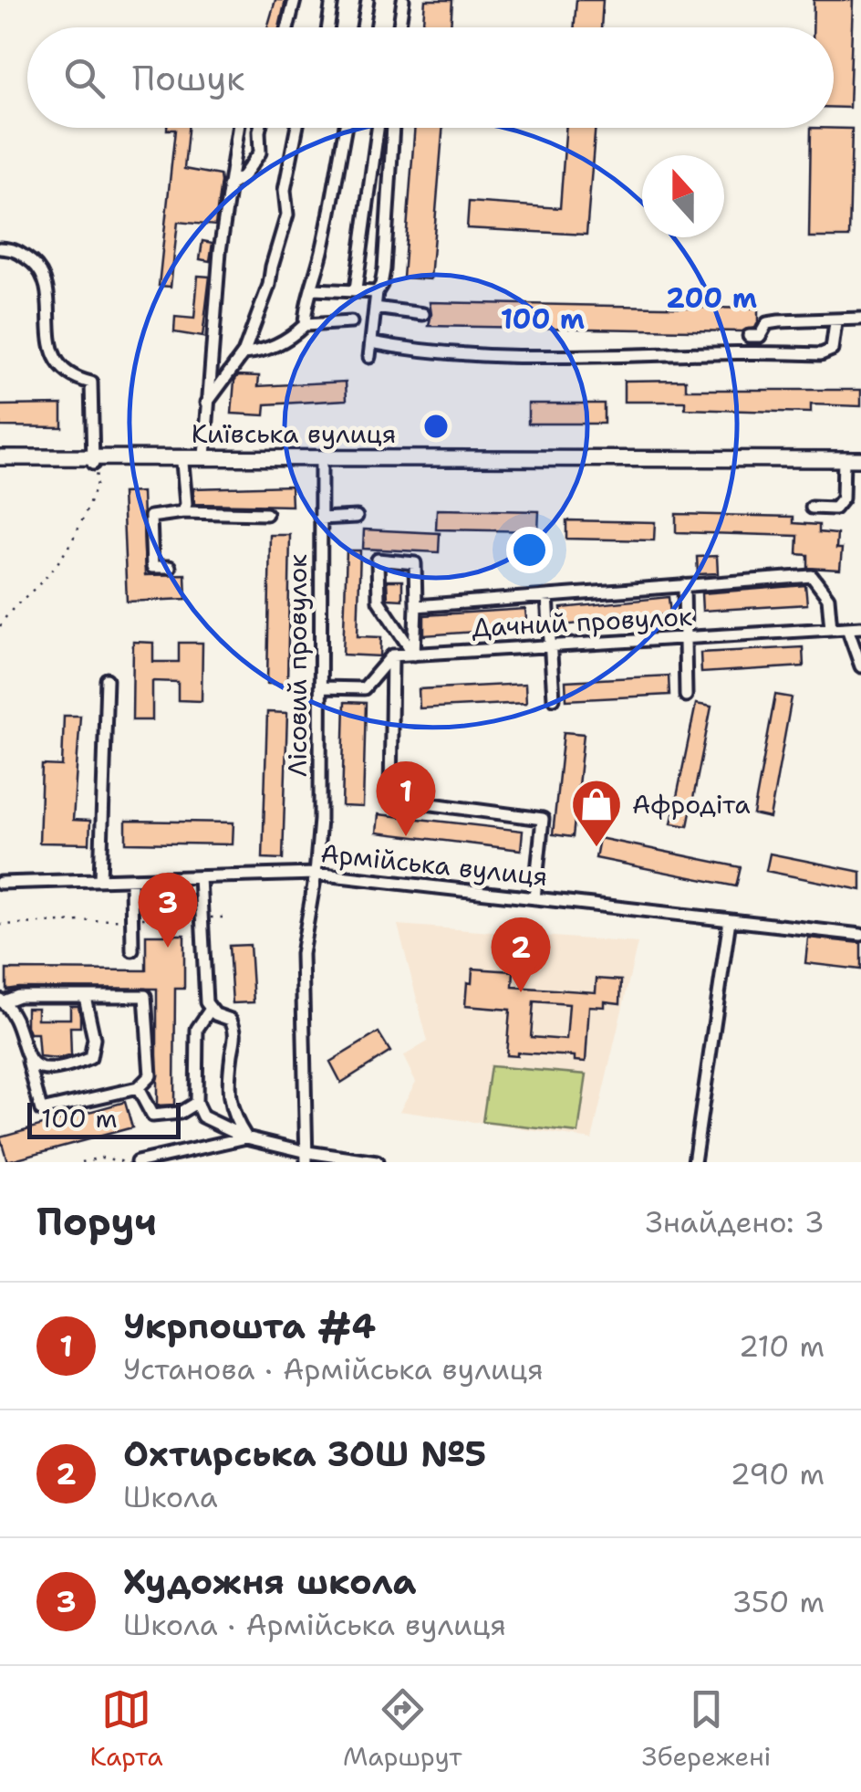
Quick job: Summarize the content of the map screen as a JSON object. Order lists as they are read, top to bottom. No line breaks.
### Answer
{"streets":{"main road":["Київська вулиця"],"street":["Дачний провулок","Лісовий провулок","Армійська вулиця"]},"crossings":[["Київська вулиця","Лісовий провулок"],["Лісовий провулок","Армійська вулиця"]],"places":{"shop":["Афродіта"]},"scale_bar":"100 m","north":"top","page":{"search":"Пошук","pins":["1","3","2"],"scale":"100 m","heading":["Поруч","Знайдено: 3"],"list":[{"mark":"1","name":"Укрпошта #4","note":"Установа · Армійська вулиця","value":"210 m"},{"mark":"2","name":"Охтирська ЗОШ №5","note":"Школа","value":"290 m"},{"mark":"3","name":"Художня школа","note":"Школа · Армійська вулиця","value":"350 m"}],"nav":["Карта","Маршрут","Збережені"]},"rings":["200 m","100 m"]}
